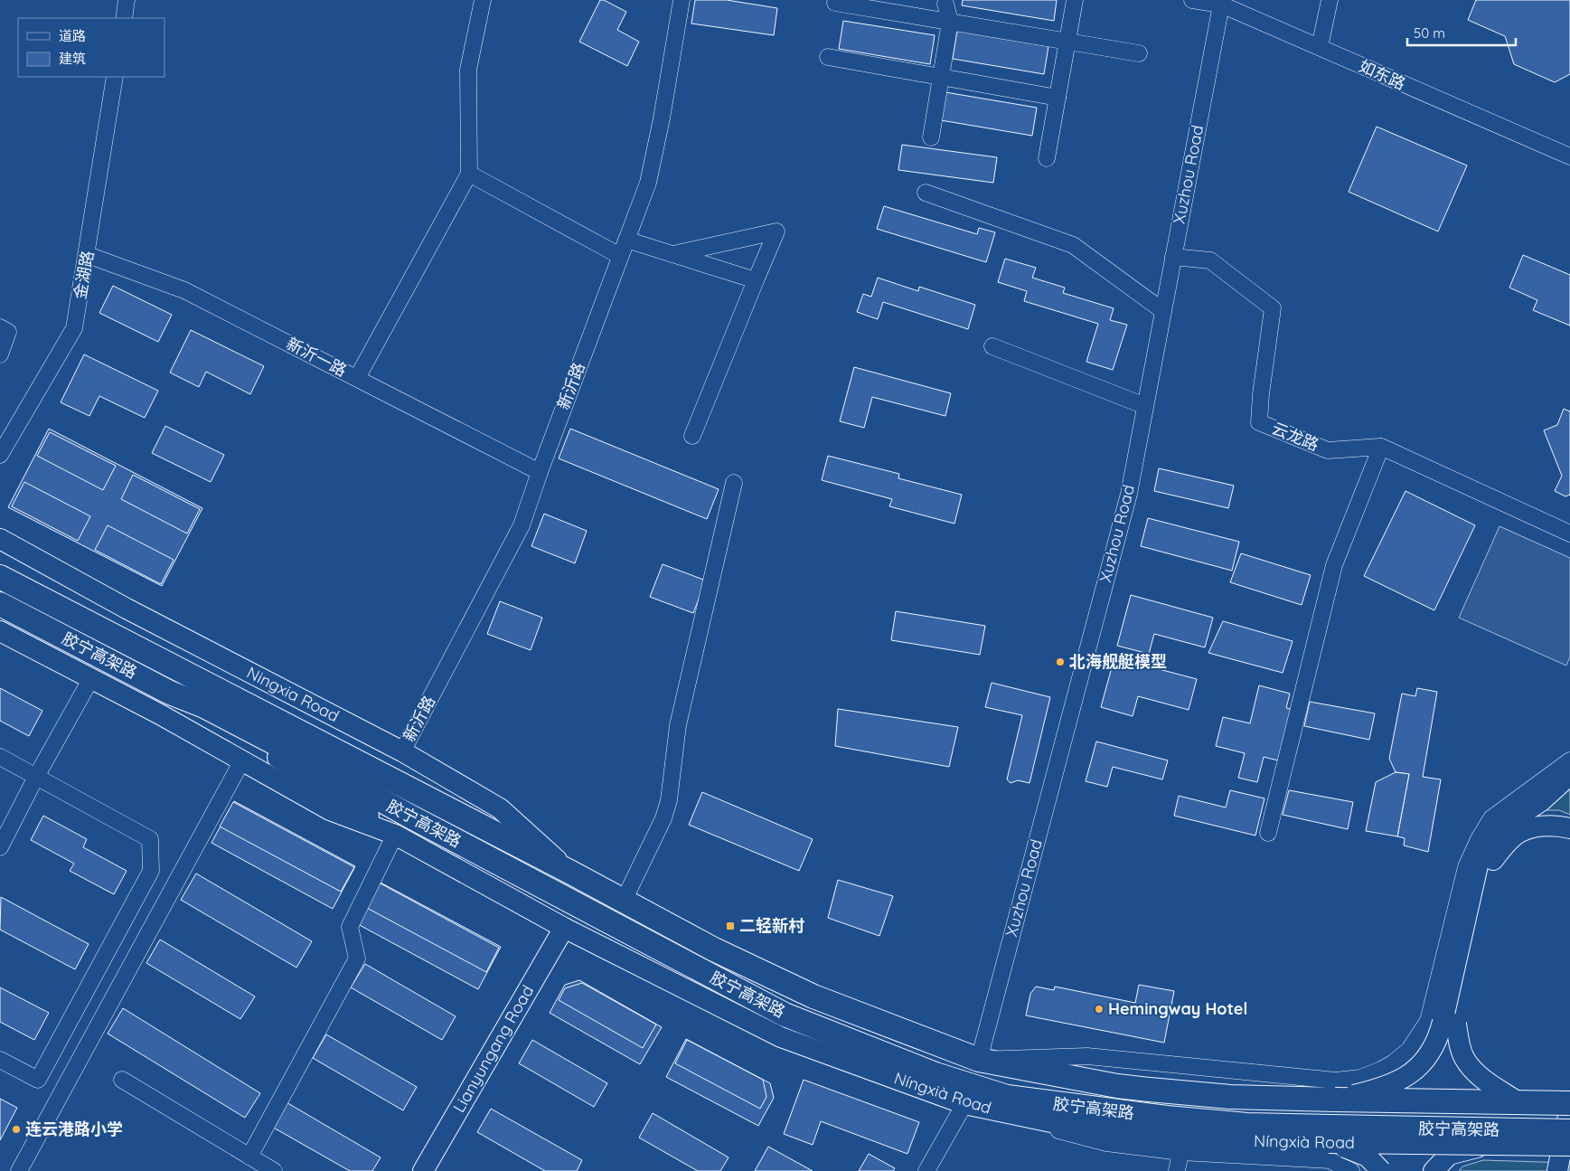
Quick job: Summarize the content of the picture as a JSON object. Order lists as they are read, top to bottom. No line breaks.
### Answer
{"streets":{"highway":["胶宁高架路"],"main road":["Ningxia Road","Lianyungang Road","Níngxià Road"],"street":["如东路","Xuzhou Road","金湖路","新沂一路","新沂路","云龙路"]},"crossings":[["如东路","Xuzhou Road"],["Xuzhou Road","云龙路"],["Xuzhou Road","胶宁高架路"],["金湖路","新沂一路"],["新沂一路","新沂路"],["新沂路","Ningxia Road"],["胶宁高架路","Ningxia Road"],["胶宁高架路","Níngxià Road"],["Lianyungang Road","Níngxià Road"]],"places":{"other":["北海舰艇模型","Hemingway Hotel","连云港路小学"],"transit":["二轻新村"]},"legend":["道路","建筑"],"scale_bar":"50 m"}
